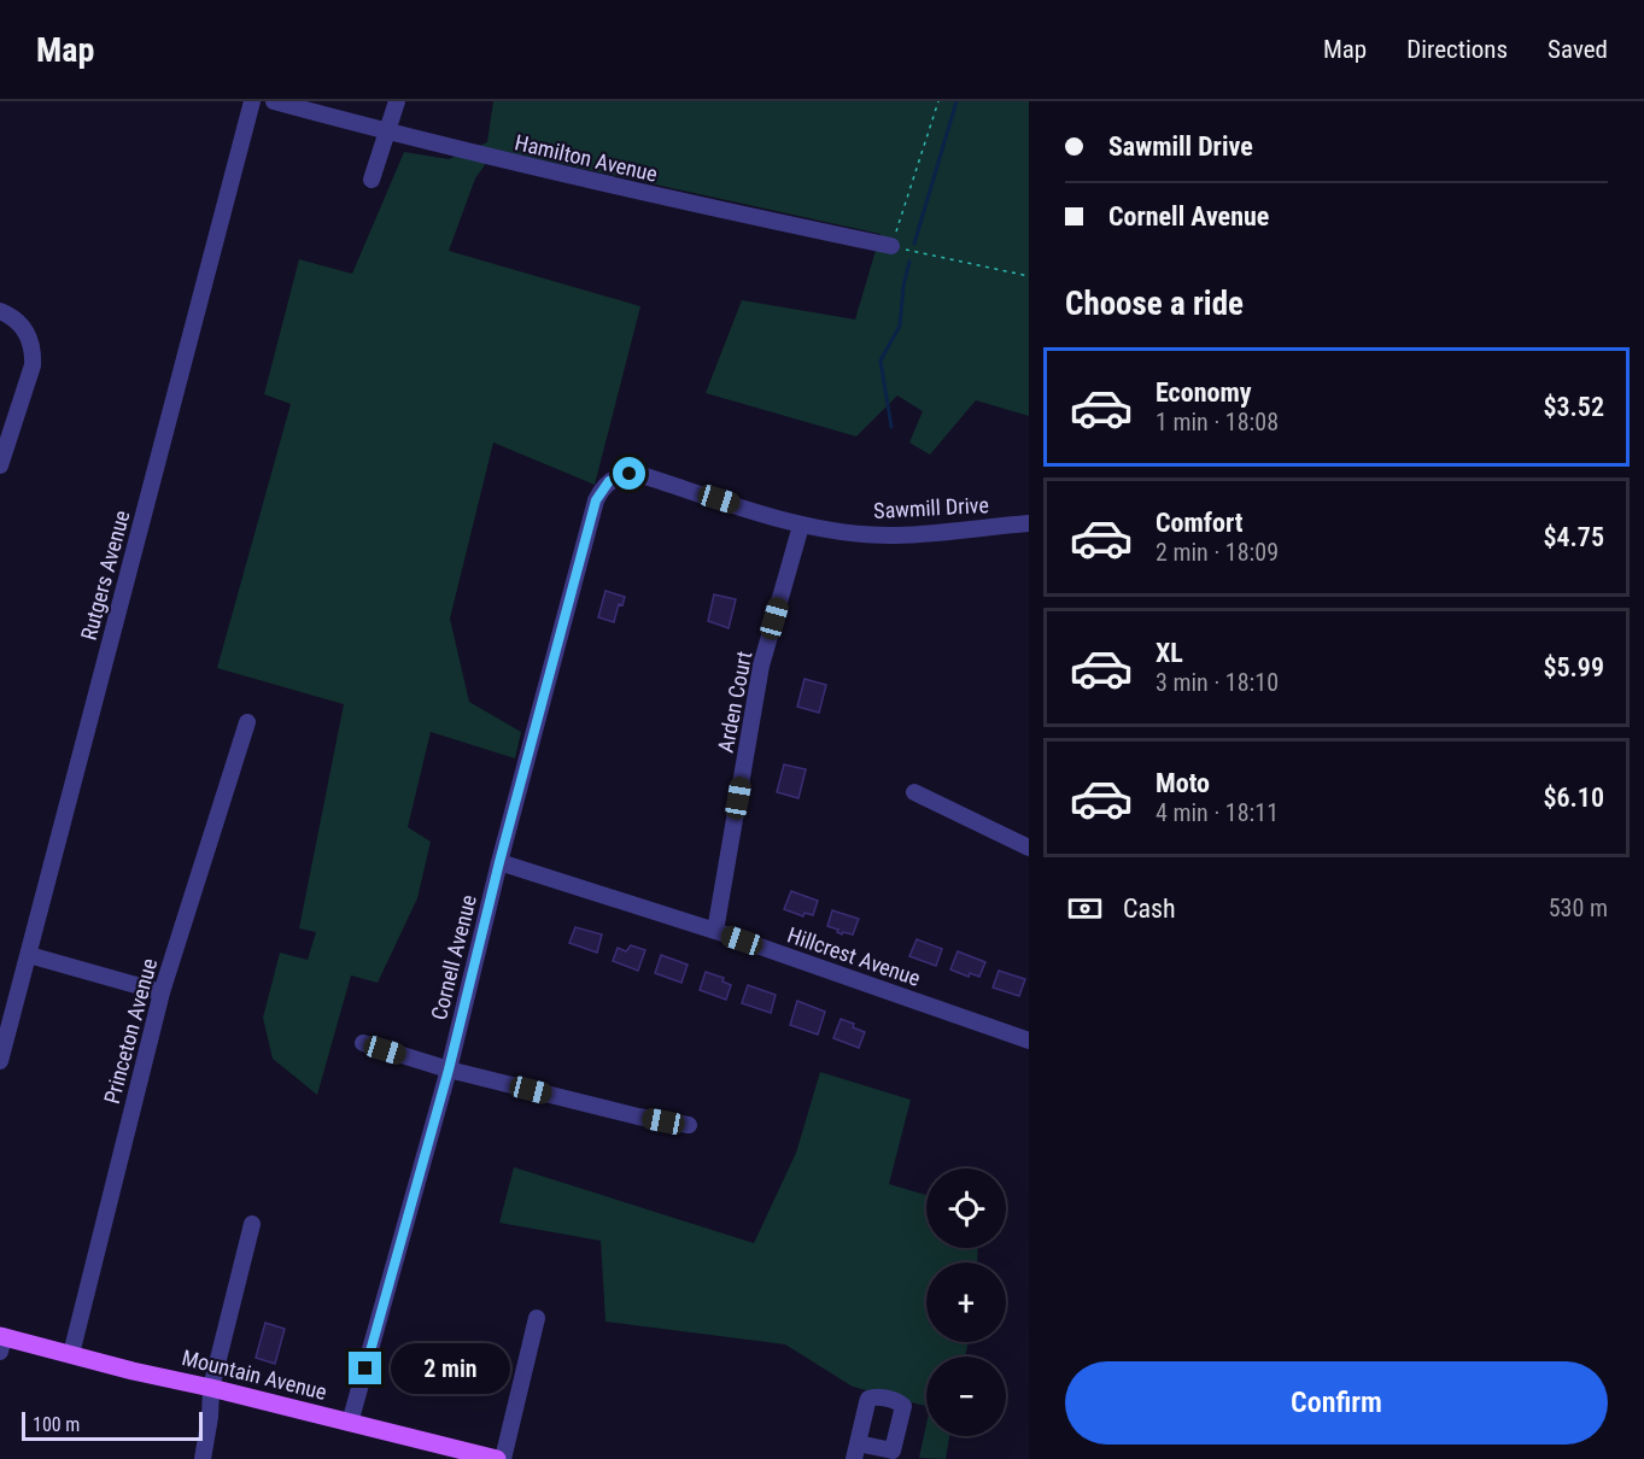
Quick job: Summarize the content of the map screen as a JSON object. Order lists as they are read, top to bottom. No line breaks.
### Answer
{"streets":{"main road":["Mountain Avenue"],"street":["Hamilton Avenue","Sawmill Drive","Rutgers Avenue","Arden Court","Hillcrest Avenue","Cornell Avenue","Princeton Avenue"]},"crossings":[["Sawmill Drive","Arden Court"],["Sawmill Drive","Cornell Avenue"],["Arden Court","Hillcrest Avenue"],["Hillcrest Avenue","Cornell Avenue"],["Cornell Avenue","Mountain Avenue"],["Princeton Avenue","Mountain Avenue"]],"scale_bar":"100 m","page":{"header":"Map","nav":["Map","Directions","Saved"],"banner":["Sawmill Drive","Cornell Avenue"],"heading":"Choose a ride","list":[{"name":"Economy","note":"1 min · 18:08","value":"$3.52"},{"name":"Comfort","note":"2 min · 18:09","value":"$4.75"},{"name":"XL","note":"3 min · 18:10","value":"$5.99"},{"name":"Moto","note":"4 min · 18:11","value":"$6.10"}],"pay":["Cash","530 m"],"map_buttons":["+","−"],"bubble":"2 min","buttons":"Confirm","scale":"100 m"}}
